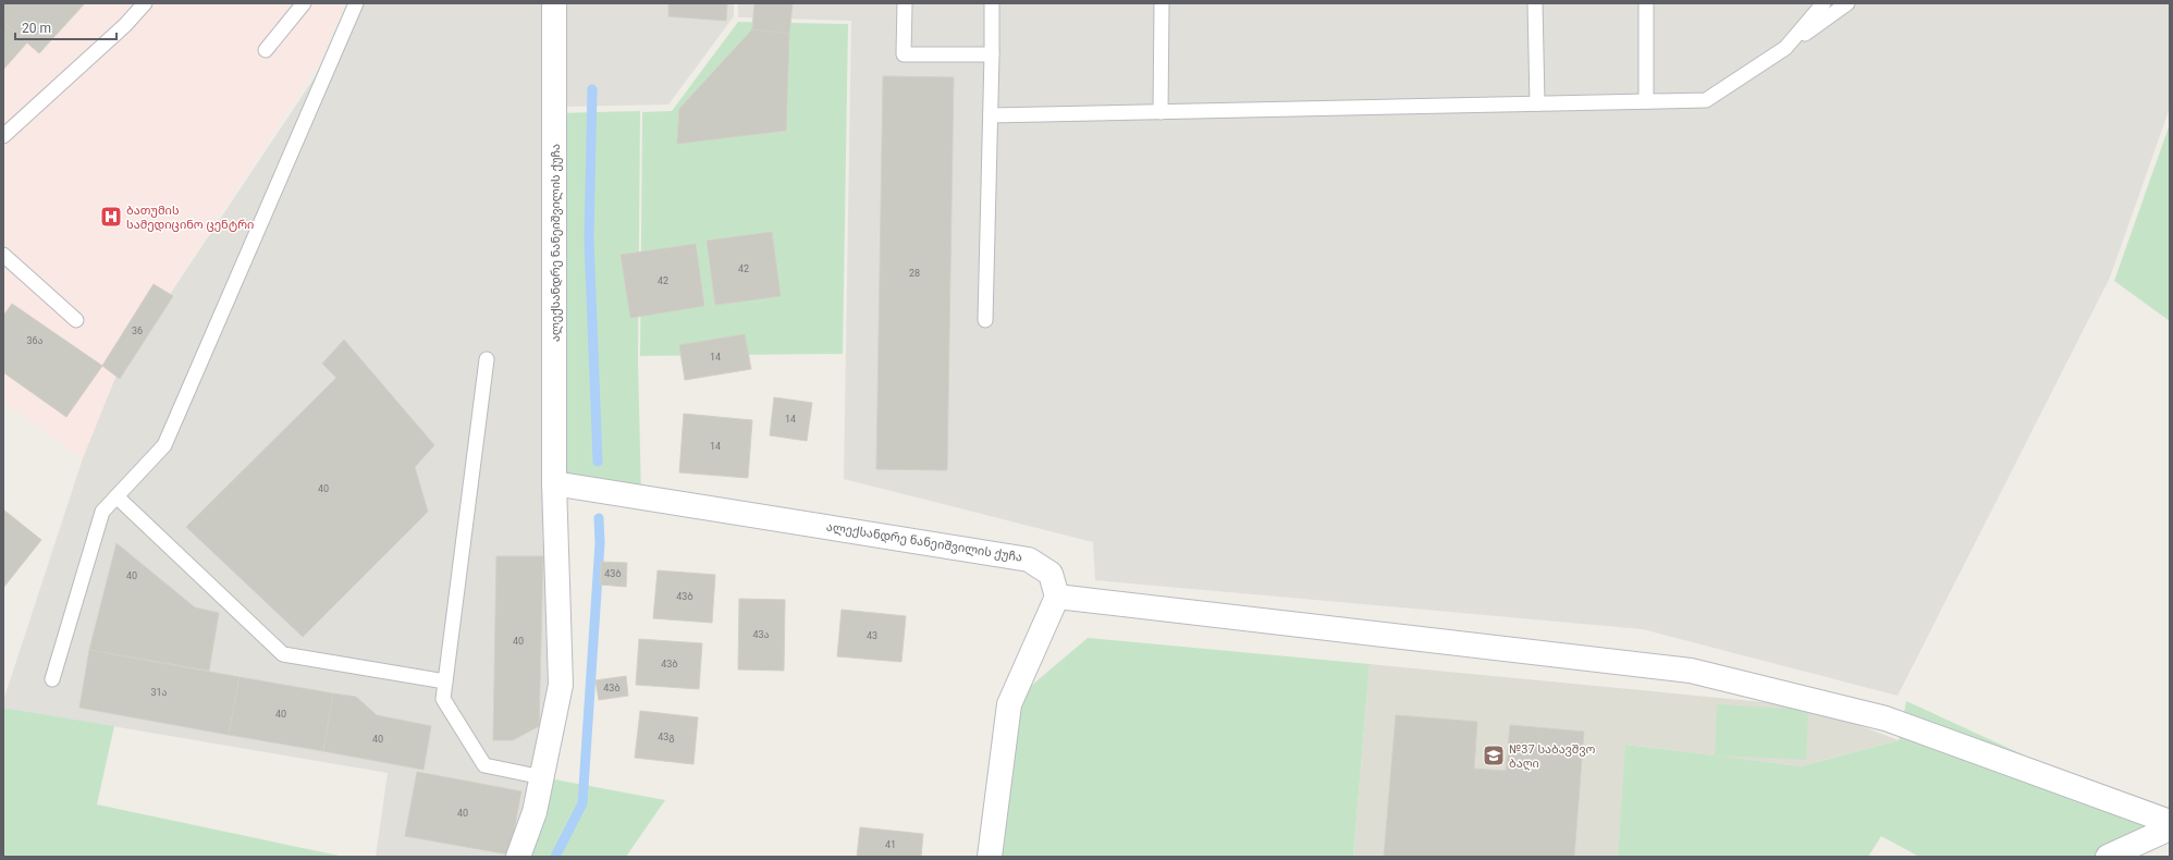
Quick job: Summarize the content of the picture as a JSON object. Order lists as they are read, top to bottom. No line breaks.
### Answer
{"streets":{"street":["ალექსანდრე ნანეიშვილის ქუჩა"]},"places":{"hospital":["ბათუმის სამედიცინო ცენტრი"],"school or university":["№37 საბავშვო ბაღი"]},"house_numbers":["42","28","42","36","36ა","14","14","14","40","43ბ","40","43ბ","43ა","43","40","43ბ","43ბ","31ა","40","43გ","40","40","41"],"scale_bar":"20 m"}
